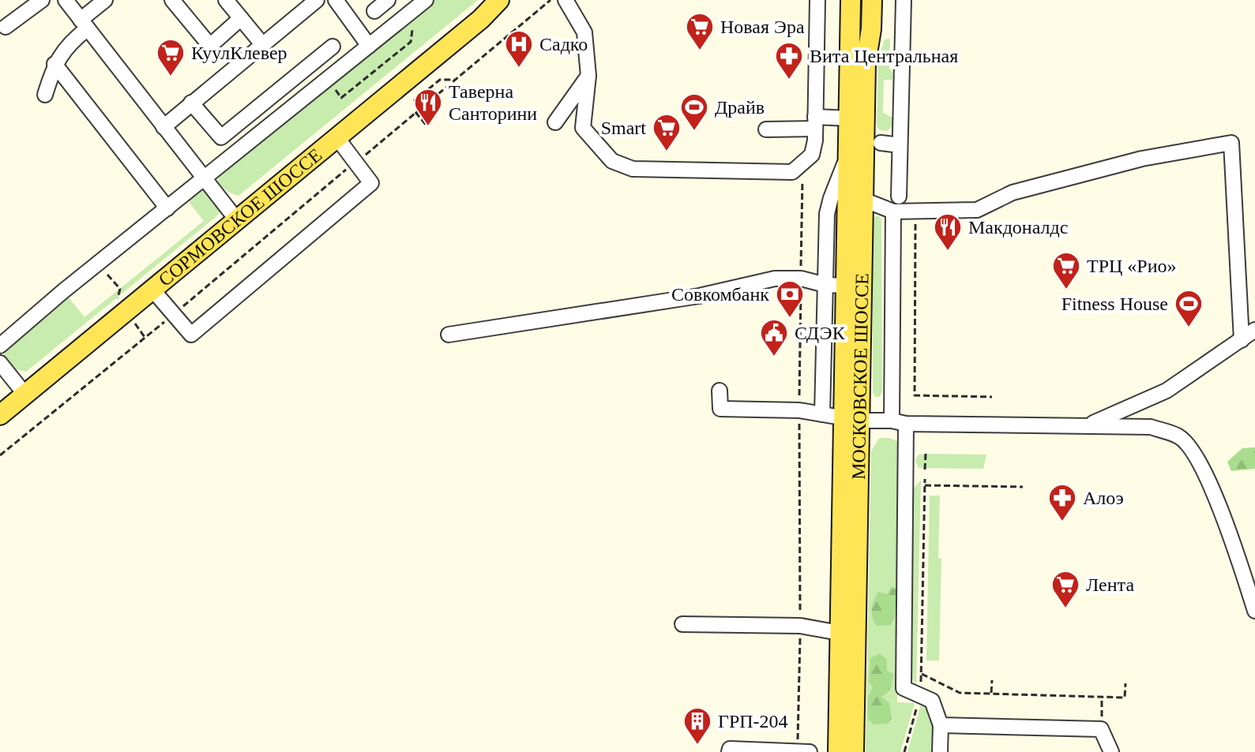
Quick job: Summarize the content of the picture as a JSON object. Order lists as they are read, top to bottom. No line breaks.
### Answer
{"streets":{"main road":["СОРМОВСКОЕ ШОССЕ","МОСКОВСКОЕ ШОССЕ"]},"places":{"supermarket":["Новая Эра","КуулКлевер","Smart","ТРЦ «Рио»","Лента"],"hospital":["Садко"],"pharmacy":["Вита Центральная","Алоэ"],"restaurant":["Таверна Санторини","Макдоналдс"],"sports":["Драйв","Fitness House"],"bank":["Совкомбанк"],"public building":["СДЭК"],"building":["ГРП-204"]}}
